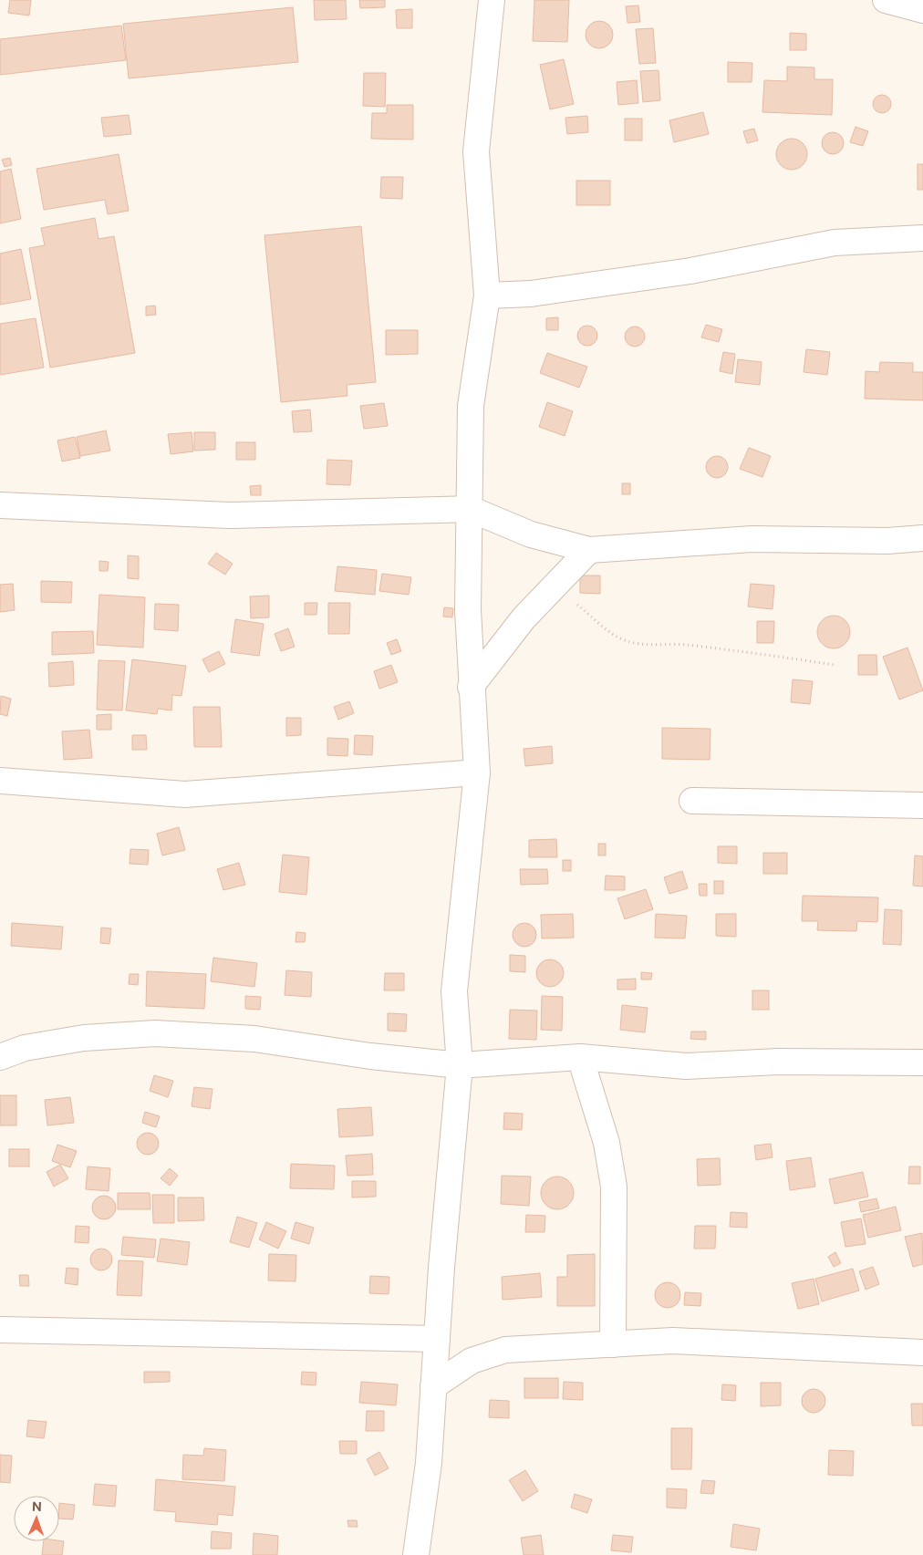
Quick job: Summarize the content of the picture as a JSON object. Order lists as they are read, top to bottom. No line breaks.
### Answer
{"north":"top"}
